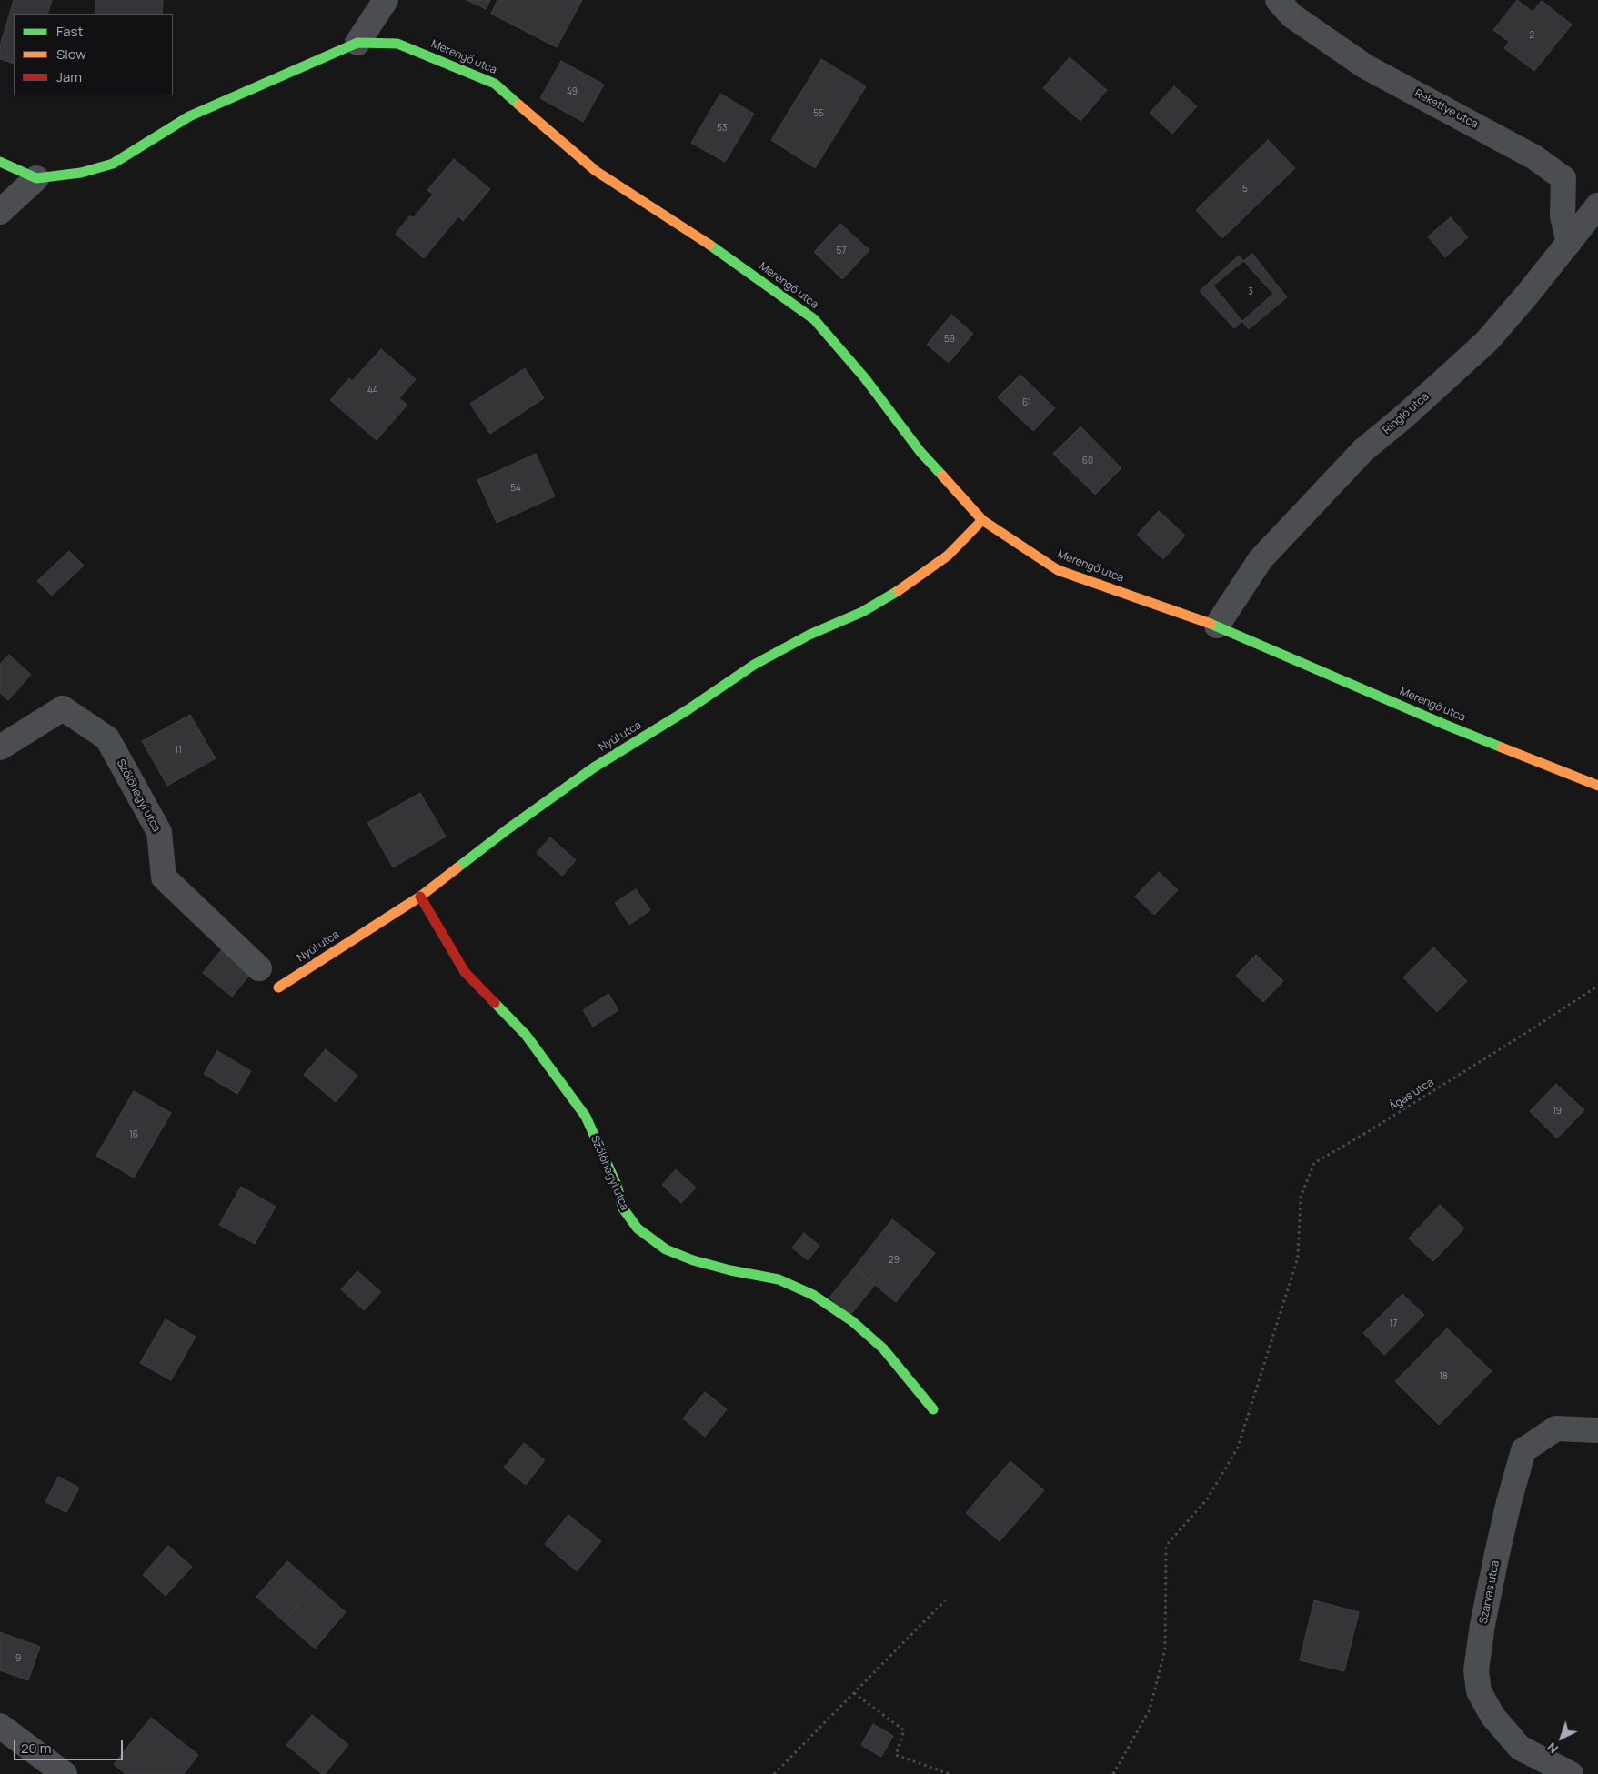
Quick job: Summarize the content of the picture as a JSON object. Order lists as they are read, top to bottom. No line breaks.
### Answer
{"streets":{"street":["Merengő utca","Rekettye utca","Ringló utca","Nyúl utca","Szőlőhegyi utca","Szarvas utca"],"path":["Ágas utca"]},"crossings":[["Merengő utca","Ringló utca"],["Merengő utca","Nyúl utca"],["Rekettye utca","Ringló utca"],["Nyúl utca","Szőlőhegyi utca"]],"house_numbers":["2","49","55","53","5","57","3","59","44","61","60","54","11","19","16","29","17","18","9"],"legend":["Fast","Slow","Jam"],"scale_bar":"20 m","north":"bottom left"}
